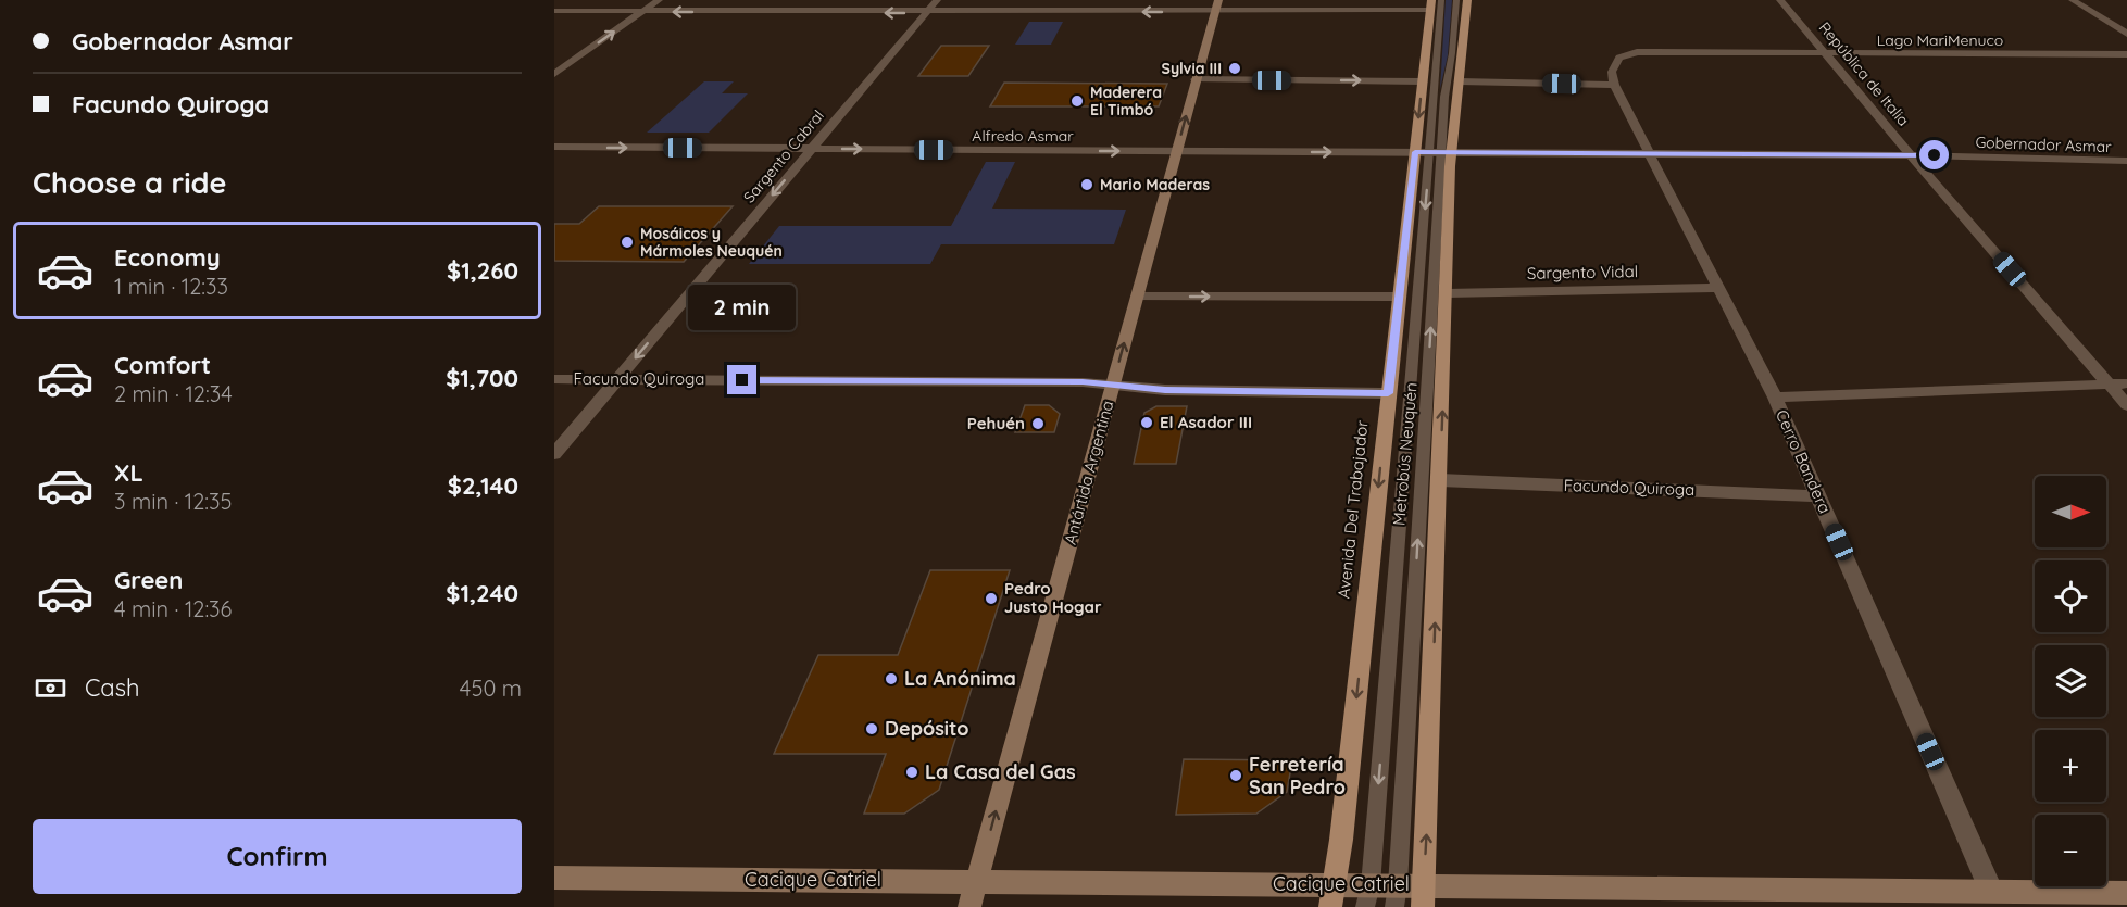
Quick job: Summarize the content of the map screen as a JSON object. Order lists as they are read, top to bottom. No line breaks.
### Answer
{"streets":{"main road":["Antártida Argentina","Avenida Del Trabajador","Cacique Catriel"],"street":["Lago MariMenuco","República de Italia","Alfredo Asmar","Gobernador Asmar","Sargento Cabral","Sargento Vidal","Facundo Quiroga","Cerro Bandera"],"lane":["Metrobús Neuquén"]},"crossings":[["Lago MariMenuco","República de Italia"],["Lago MariMenuco","Cerro Bandera"],["República de Italia","Gobernador Asmar"],["Alfredo Asmar","Gobernador Asmar"],["Alfredo Asmar","Sargento Cabral"],["Alfredo Asmar","Metrobús Neuquén"],["Alfredo Asmar","Antártida Argentina"],["Alfredo Asmar","Avenida Del Trabajador"],["Gobernador Asmar","Metrobús Neuquén"],["Gobernador Asmar","Cerro Bandera"],["Gobernador Asmar","Avenida Del Trabajador"],["Sargento Cabral","Facundo Quiroga"],["Sargento Vidal","Cerro Bandera"],["Sargento Vidal","Avenida Del Trabajador"],["Facundo Quiroga","Cerro Bandera"],["Facundo Quiroga","Antártida Argentina"],["Facundo Quiroga","Avenida Del Trabajador"],["Metrobús Neuquén","Avenida Del Trabajador"],["Metrobús Neuquén","Cacique Catriel"],["Cerro Bandera","Cacique Catriel"],["Antártida Argentina","Cacique Catriel"],["Avenida Del Trabajador","Cacique Catriel"]],"one_way":["Sargento Cabral","Antártida Argentina"],"places":["Sylvia III","Maderera El Timbó","Mario Maderas","Mosáicos y Mármoles Neuquén","El Asador III","Pehuén","Pedro Justo Hogar","La Anónima","Depósito","La Casa del Gas","Ferretería San Pedro"],"north":"right","page":{"banner":["Gobernador Asmar","Facundo Quiroga"],"heading":"Choose a ride","list":[{"name":"Economy","note":"1 min · 12:33","value":"$1,260"},{"name":"Comfort","note":"2 min · 12:34","value":"$1,700"},{"name":"XL","note":"3 min · 12:35","value":"$2,140"},{"name":"Green","note":"4 min · 12:36","value":"$1,240"}],"bubble":"2 min","map_buttons":["+","−"],"pay":["Cash","450 m"],"buttons":"Confirm"}}
